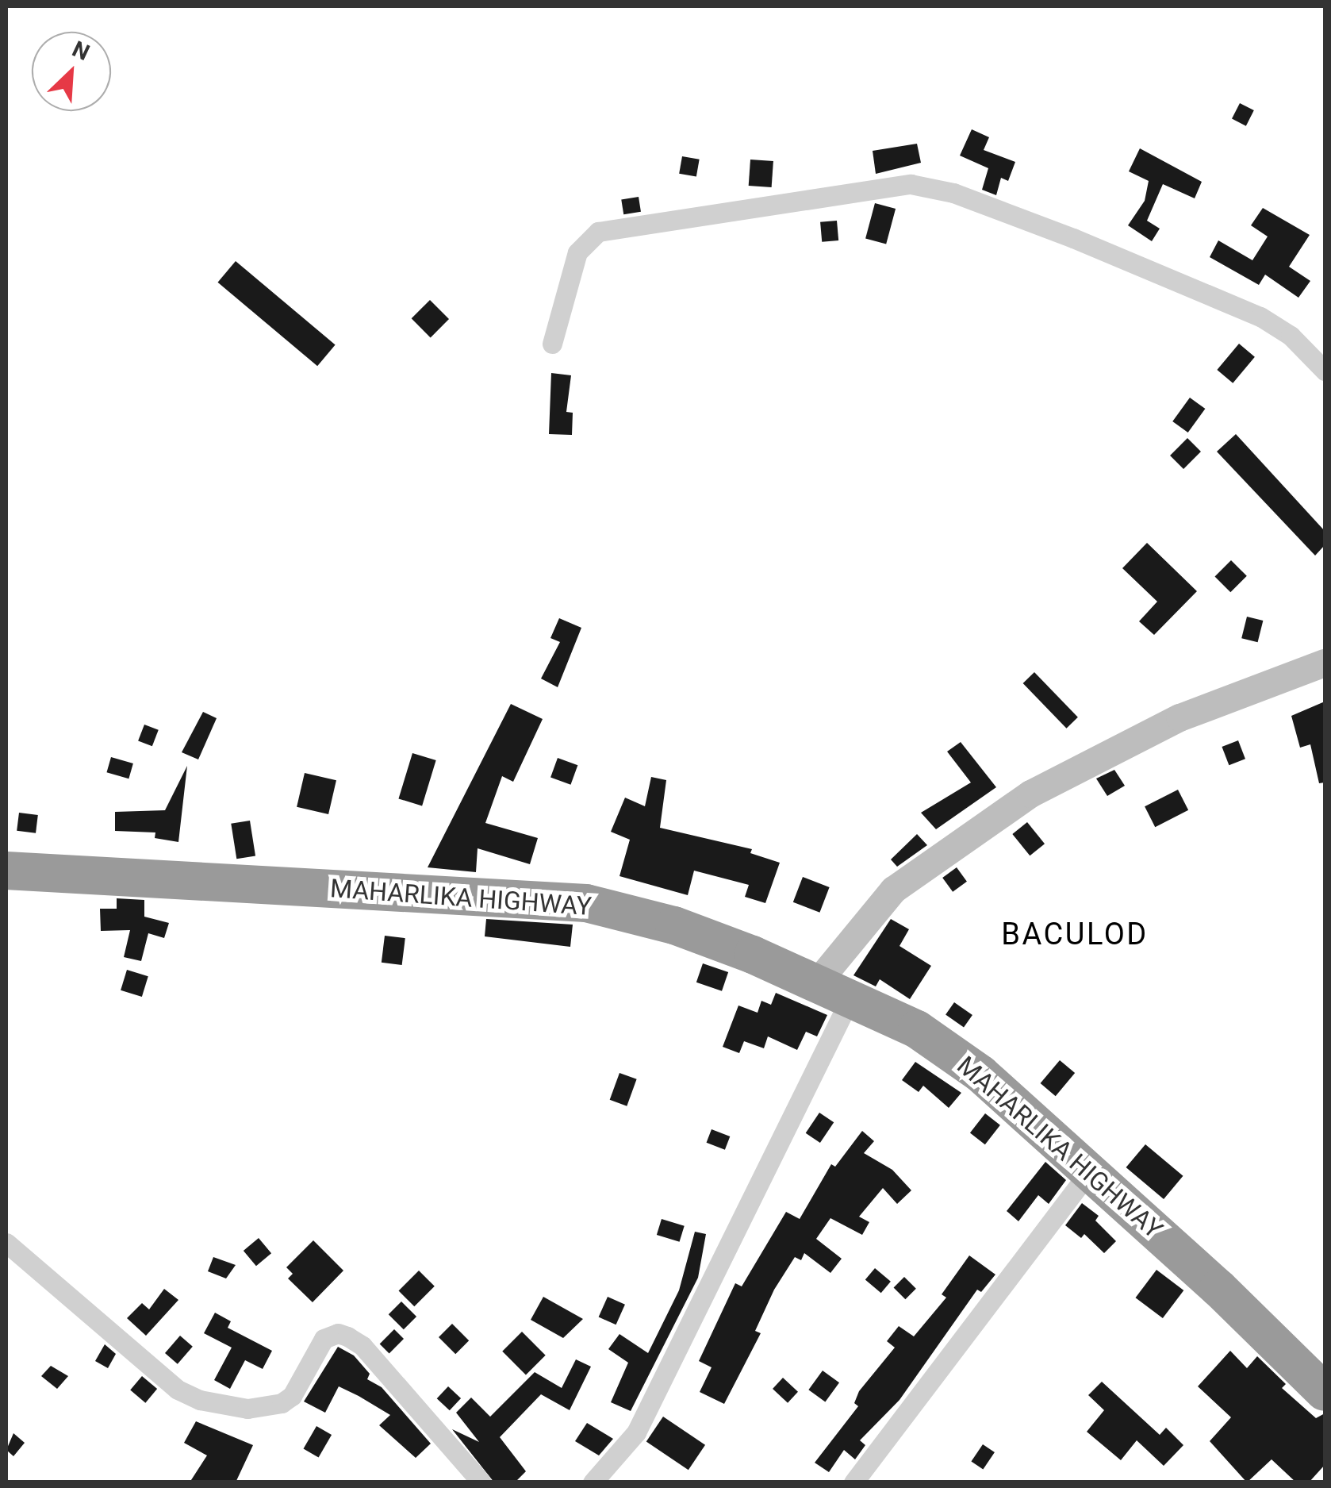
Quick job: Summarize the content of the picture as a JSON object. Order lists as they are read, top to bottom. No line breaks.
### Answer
{"streets":{"highway":["MAHARLIKA HIGHWAY"]},"districts":["BACULOD"],"north":"top right"}
